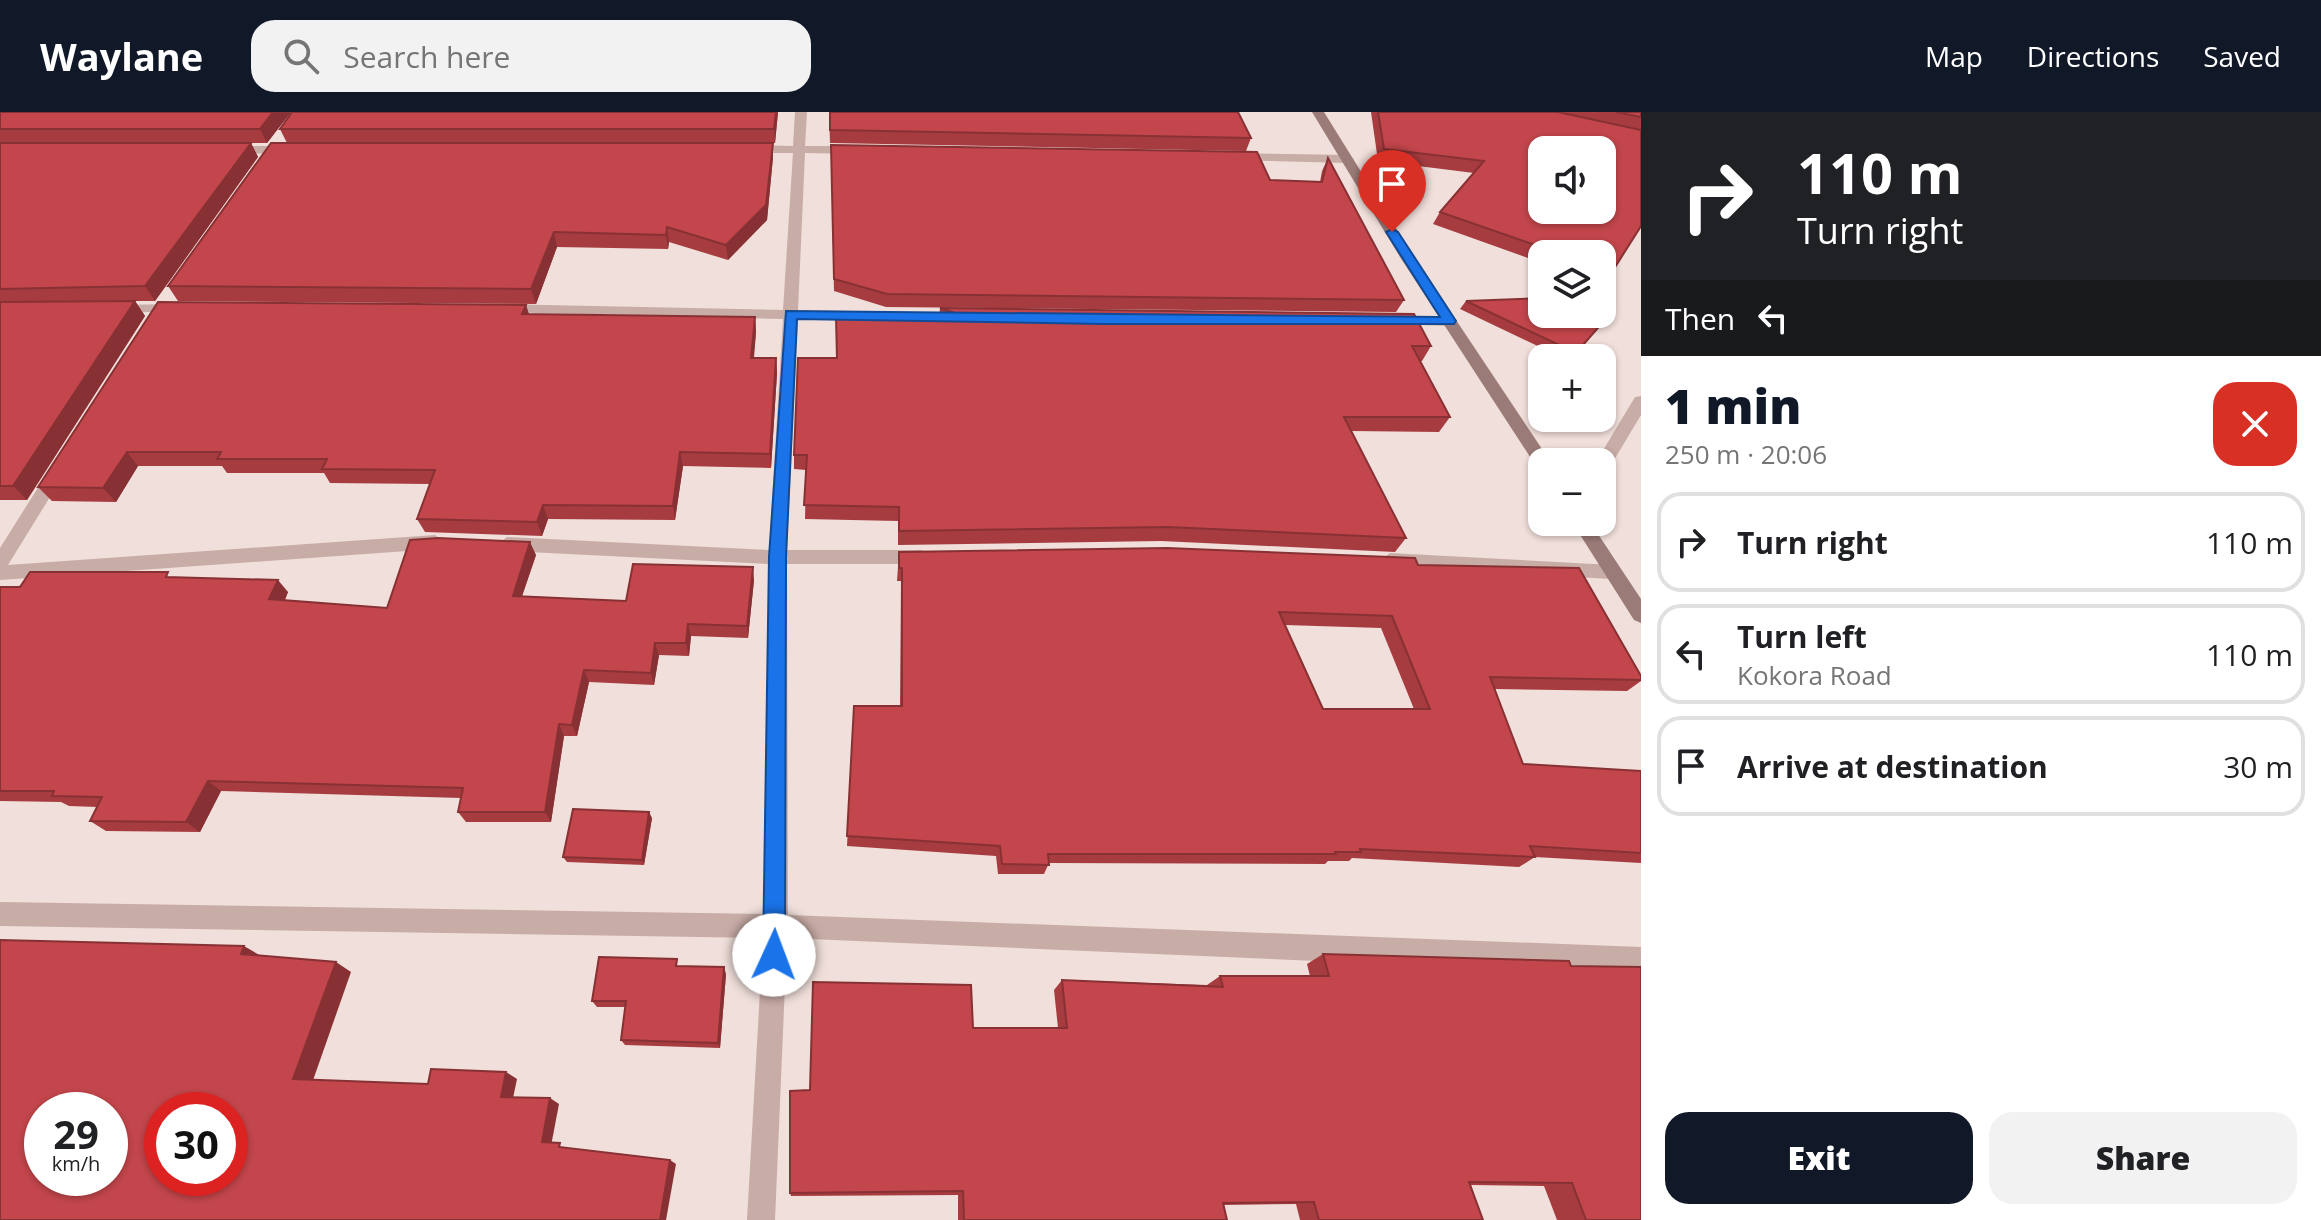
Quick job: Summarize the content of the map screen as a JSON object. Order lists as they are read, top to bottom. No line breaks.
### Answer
{"page":{"header":"Waylane","search":"Search here","nav":["Map","Directions","Saved"],"turn":["110 m","Turn right"],"map_buttons":["+","−"],"then":"Then","heading":["1 min","250 m · 20:06"],"list":[{"name":"Turn right","value":"110 m"},{"name":"Turn left","note":"Kokora Road","value":"110 m"},{"name":"Arrive at destination","value":"30 m"}],"speed":"29 km/h","limit":"30","buttons":["Exit","Share"]}}
